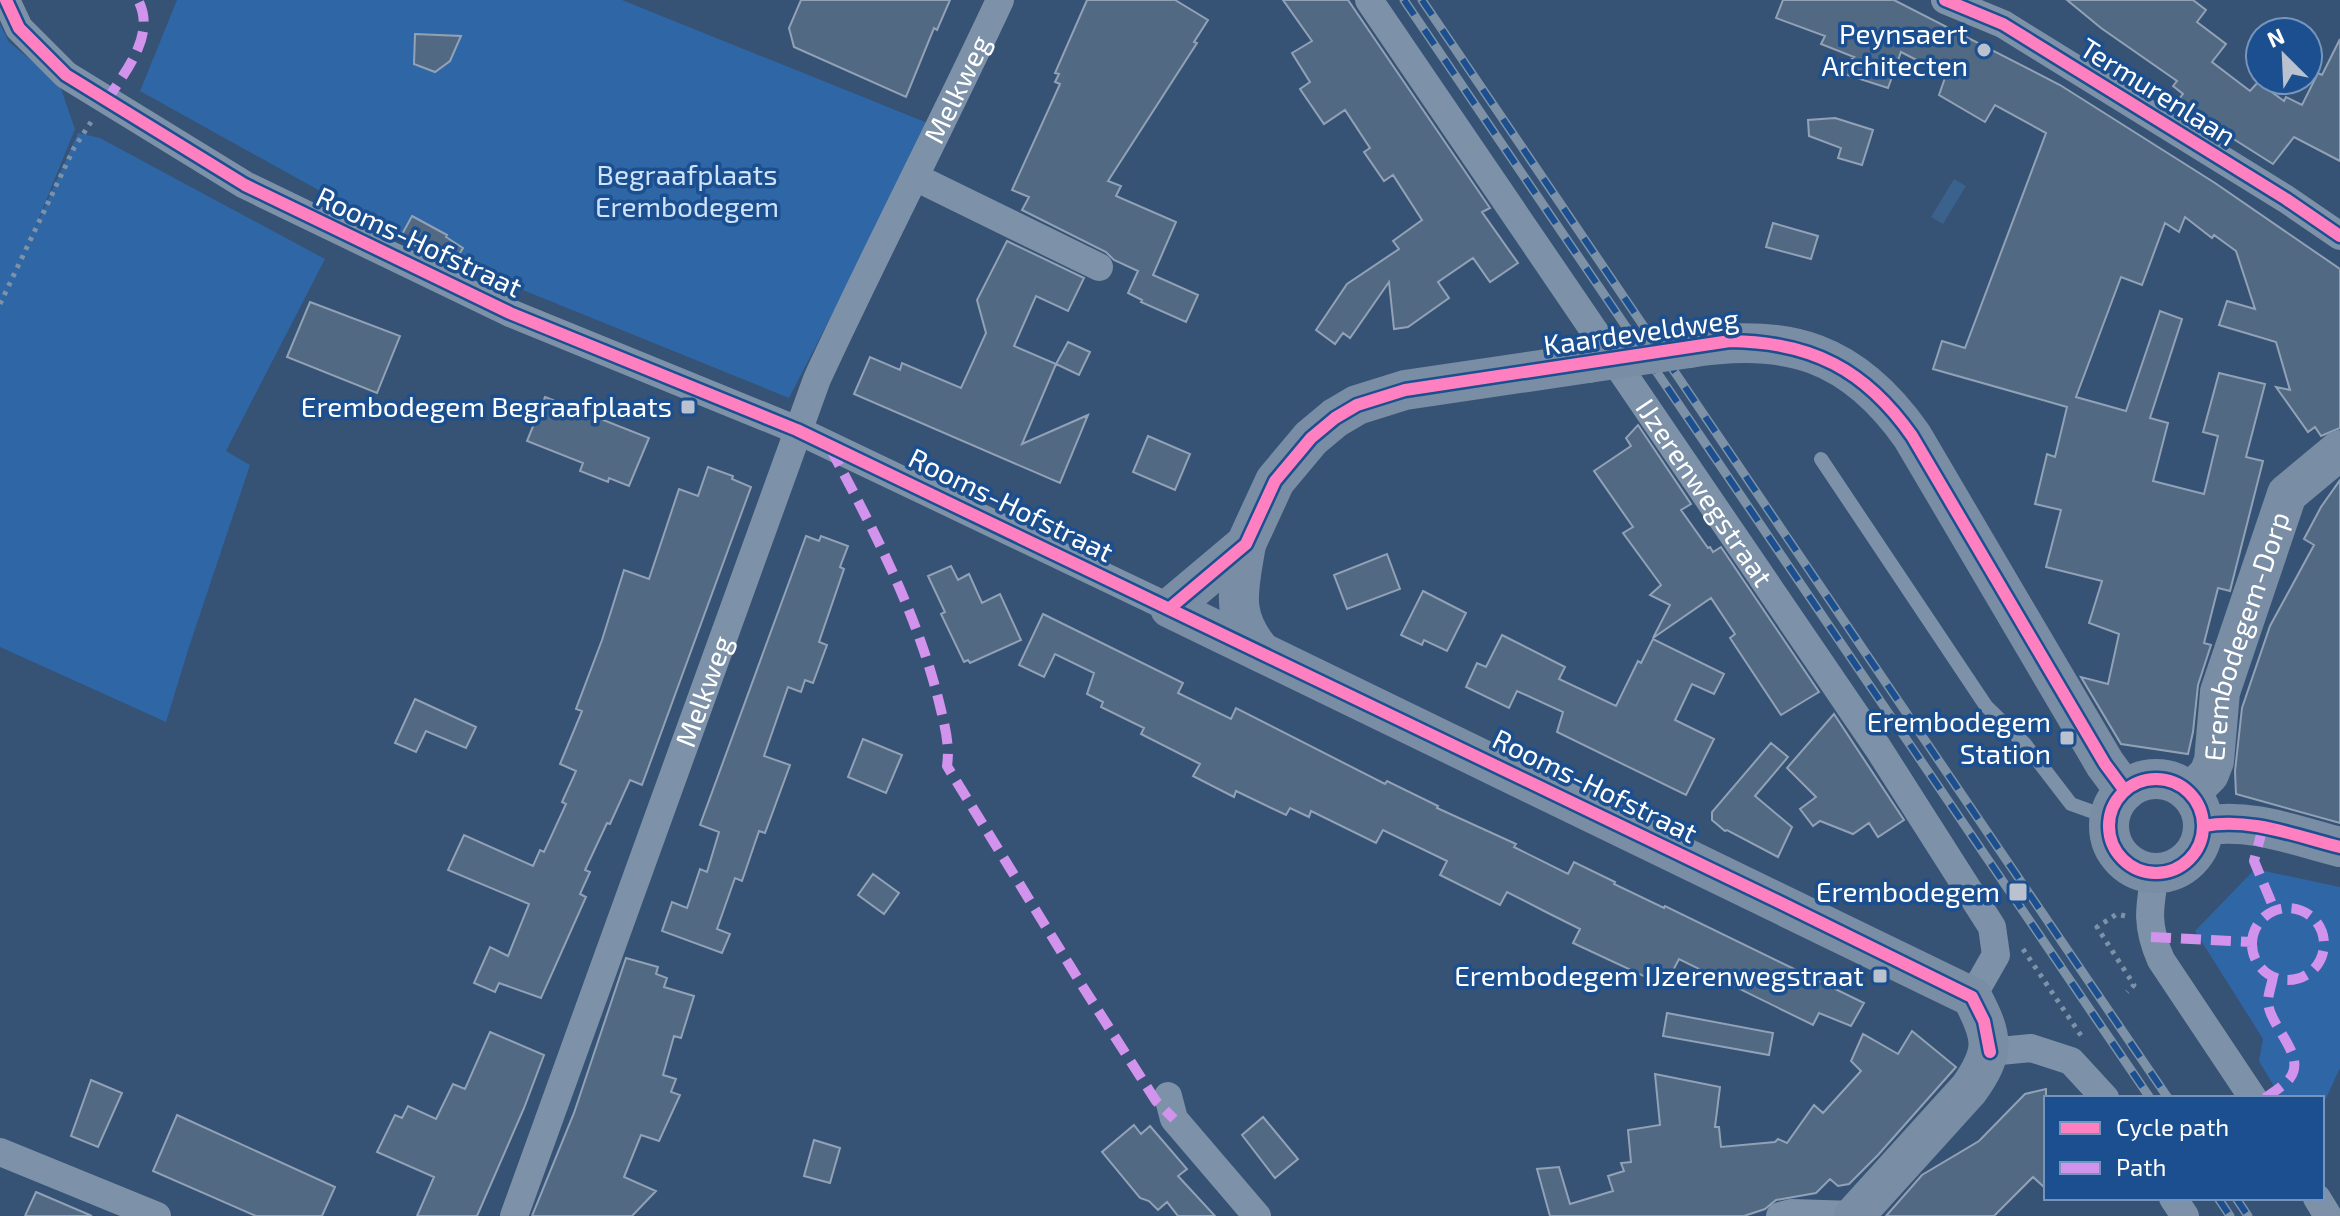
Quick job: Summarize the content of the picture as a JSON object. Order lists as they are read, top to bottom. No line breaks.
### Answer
{"streets":{"street":["Melkweg","Termurenlaan","Rooms-Hofstraat","Kaardeveldweg","IJzerenwegstraat","Erembodegem-Dorp"]},"crossings":[["Melkweg","Rooms-Hofstraat"],["Rooms-Hofstraat","Kaardeveldweg"],["Rooms-Hofstraat","IJzerenwegstraat"],["Kaardeveldweg","Erembodegem-Dorp"]],"parks":["Begraafplaats Erembodegem"],"places":{"other":["Peynsaert Architecten"],"transit":["Erembodegem Begraafplaats","Erembodegem Station","Erembodegem","Erembodegem IJzerenwegstraat"]},"legend":["Cycle path","Path"],"north":"top left"}
